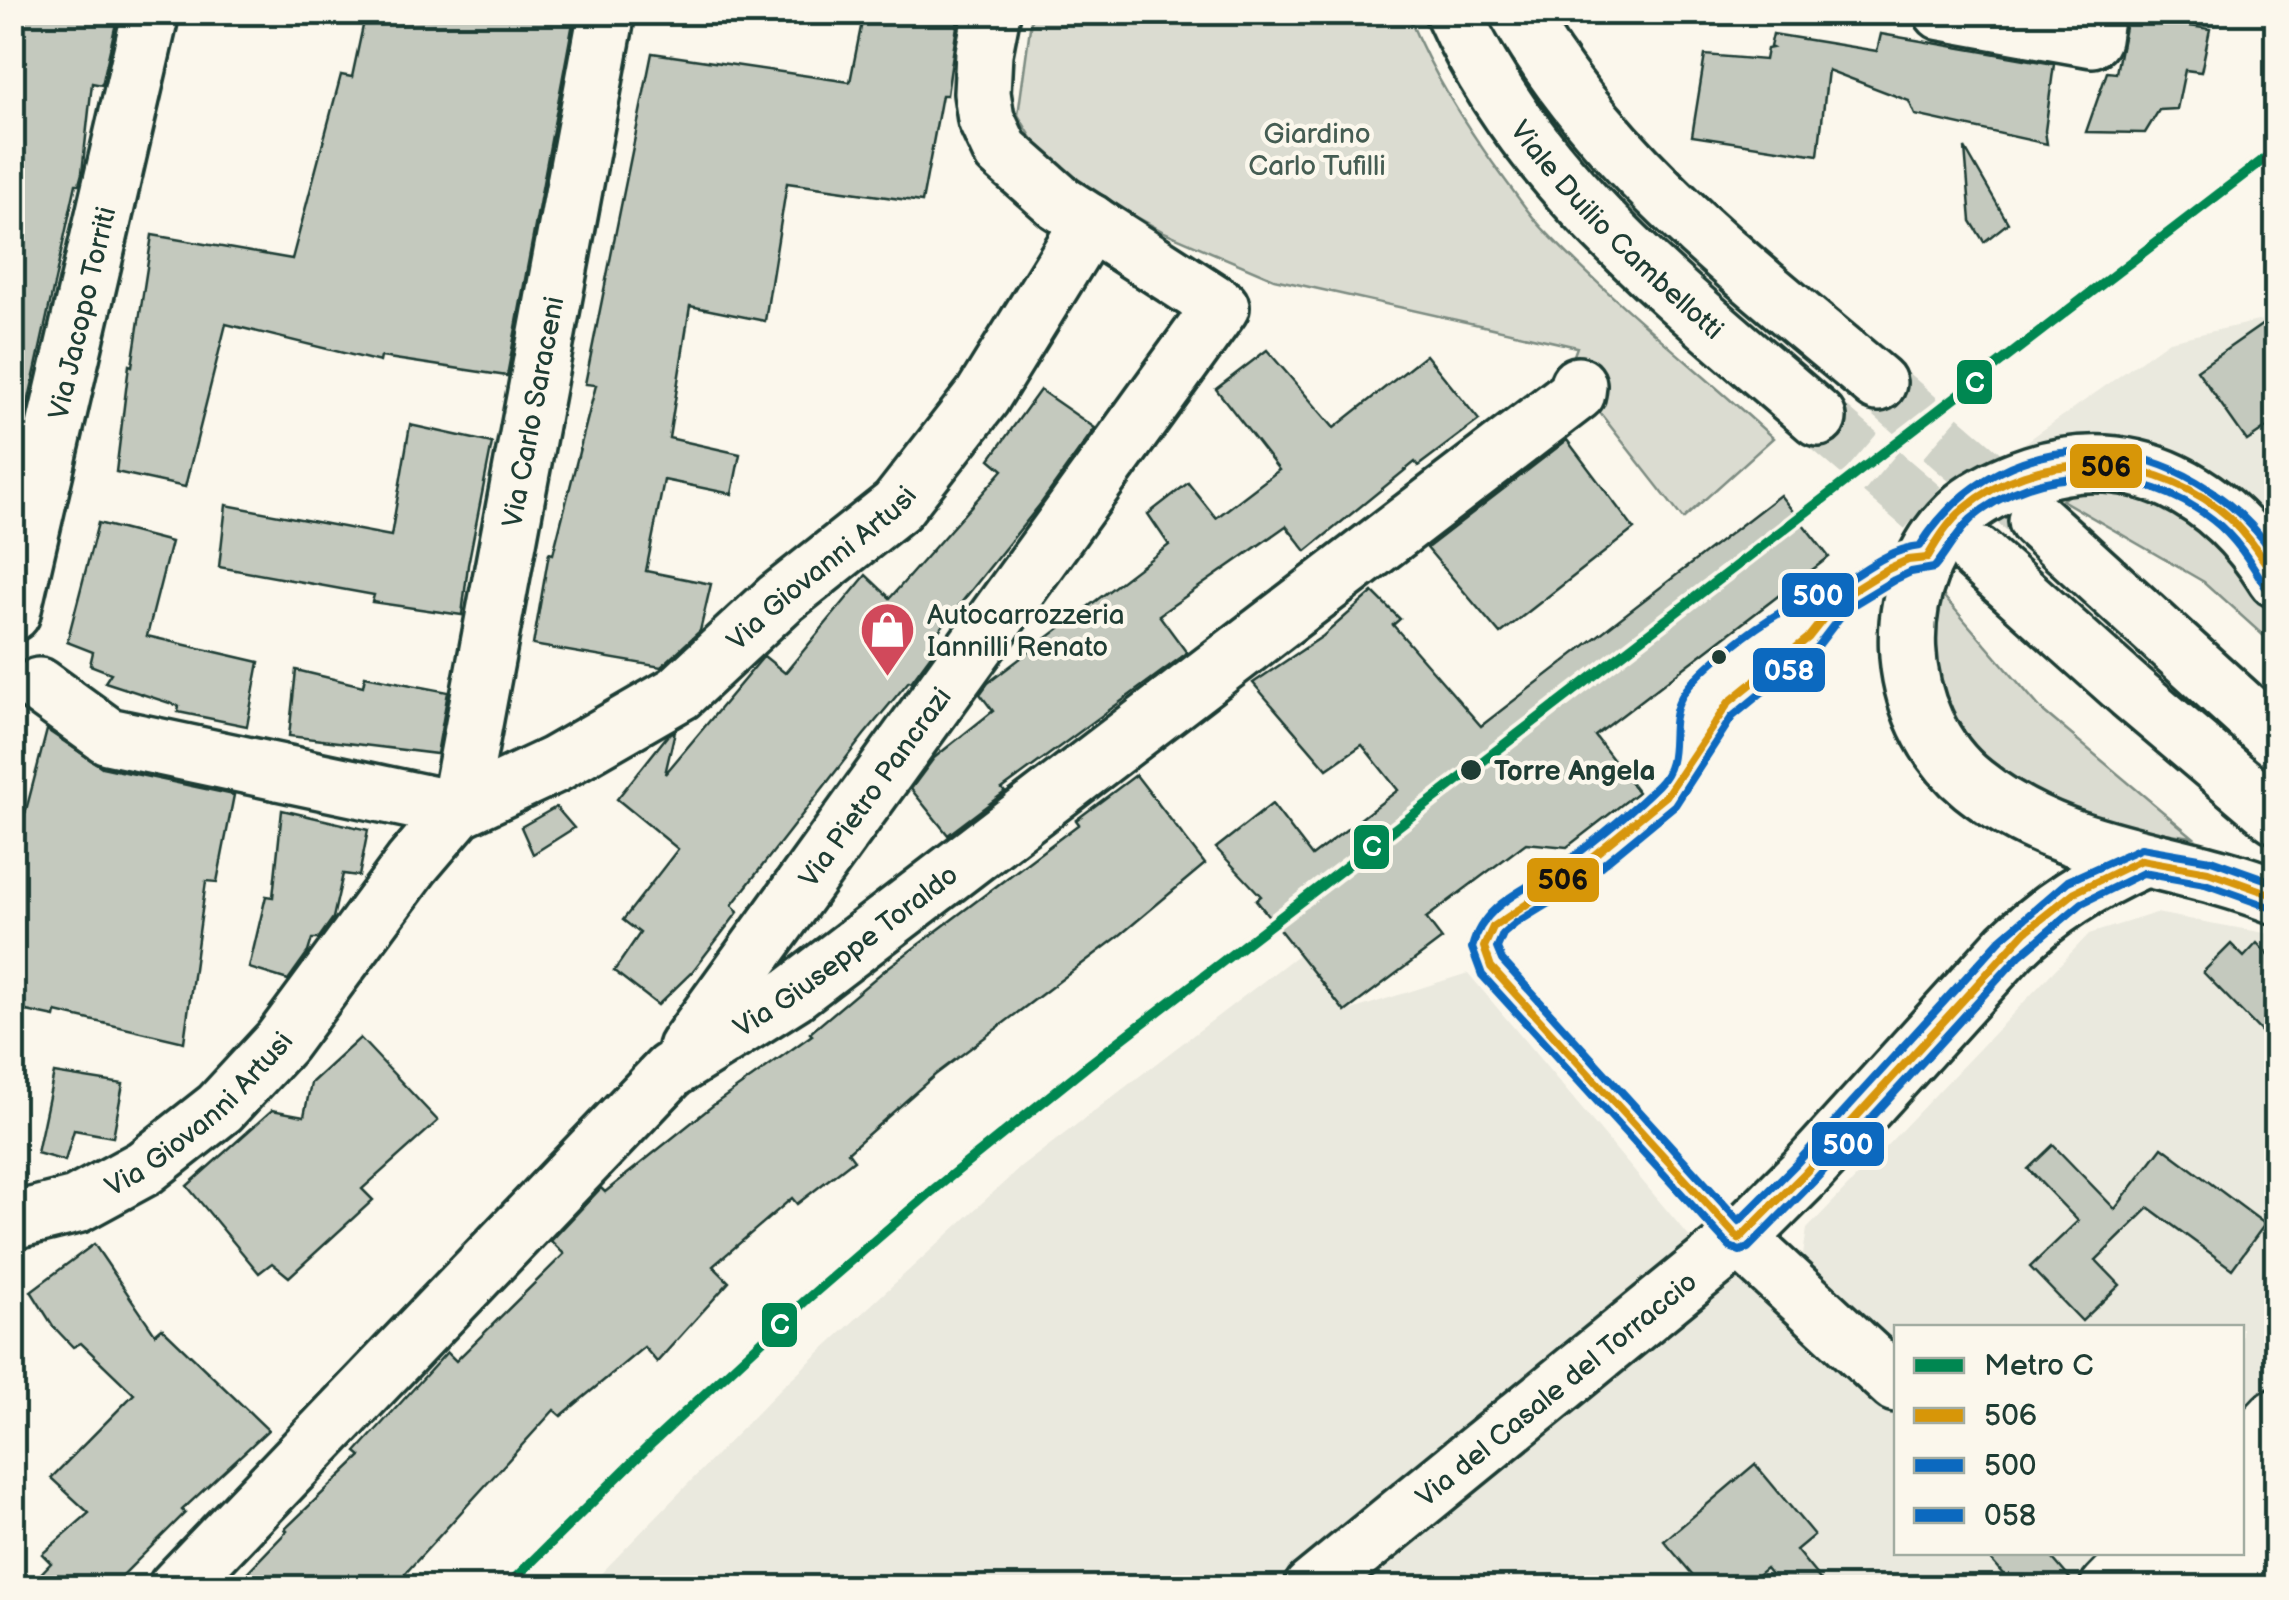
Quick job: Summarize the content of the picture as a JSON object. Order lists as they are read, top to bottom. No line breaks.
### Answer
{"streets":{"street":["Viale Duilio Cambellotti","Via Jacopo Torriti","Via Carlo Saraceni","Via Giovanni Artusi","Via Pietro Pancrazi","Via Giuseppe Toraldo","Via del Casale del Torraccio"]},"crossings":[["Via Carlo Saraceni","Via Giovanni Artusi"],["Via Giovanni Artusi","Via Pietro Pancrazi"],["Via Pietro Pancrazi","Via Giuseppe Toraldo"]],"parks":["Giardino Carlo Tufilli"],"places":{"shop":["Autocarrozzeria Iannilli Renato"],"other":["Torre Angela"]},"lines":["metro line C","transit line 500","transit line 506","transit line 058"],"legend":["Metro C","506","500","058"]}
